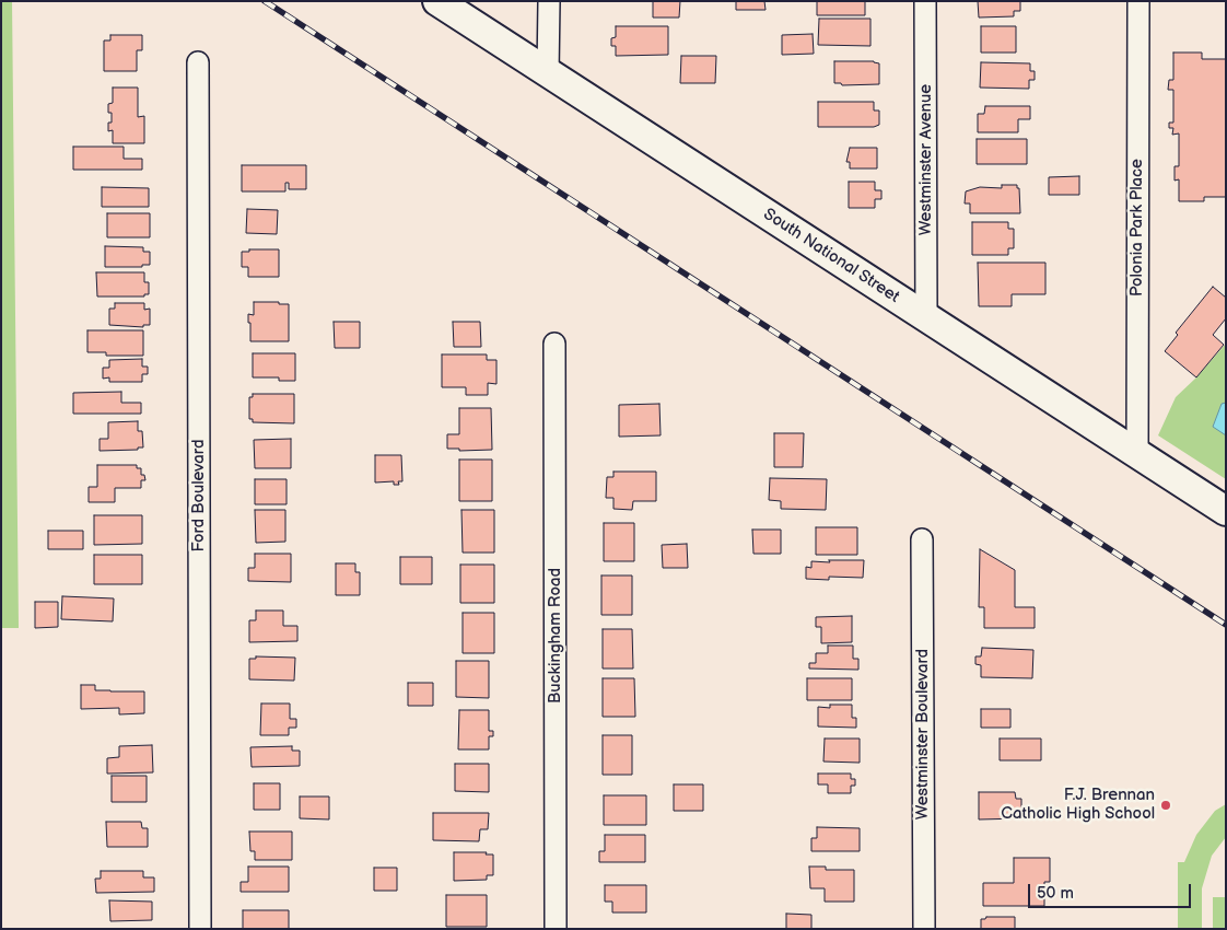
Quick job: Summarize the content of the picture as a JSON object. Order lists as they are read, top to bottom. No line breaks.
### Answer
{"streets":{"street":["Westminster Avenue","Polonia Park Place","South National Street","Ford Boulevard","Buckingham Road","Westminster Boulevard"]},"crossings":[["Westminster Avenue","South National Street"],["Polonia Park Place","South National Street"]],"places":["F.J. Brennan Catholic High School"],"scale_bar":"50 m"}
